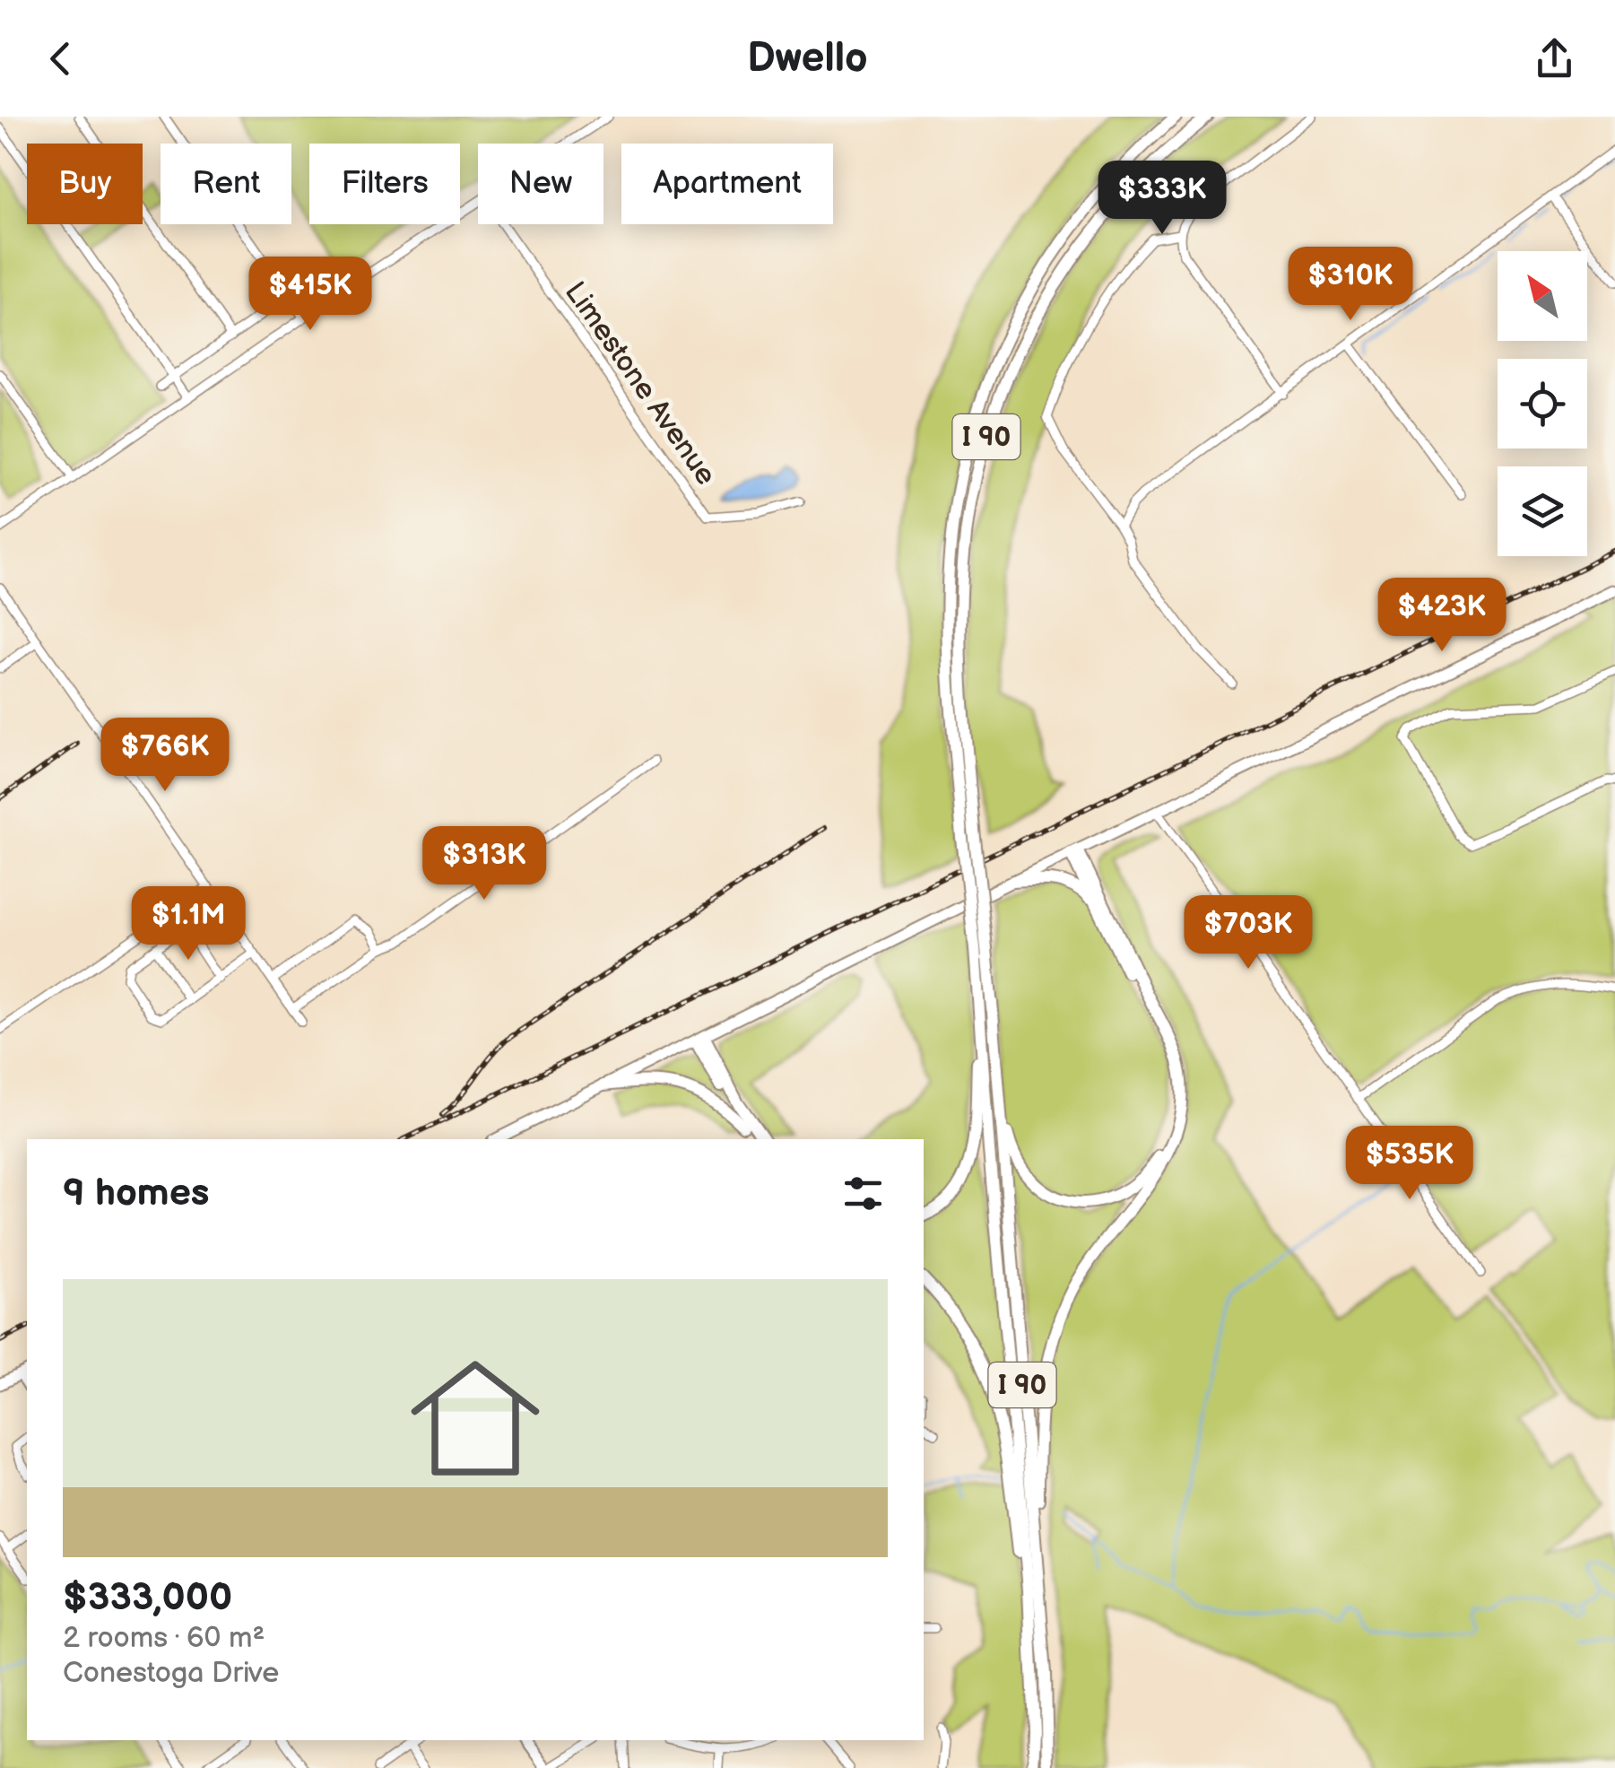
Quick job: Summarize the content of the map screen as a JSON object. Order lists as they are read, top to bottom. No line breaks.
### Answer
{"streets":{"highway":["I 90"],"street":["Limestone Avenue"]},"north":"top left","page":{"header":"Dwello","chip":["Buy","Rent","Filters","New","Apartment"],"price":["$333K","$310K","$415K","$423K","$766K","$313K","$1.1M","$703K","$535K"],"heading":"9 homes","list":[{"name":"$333,000","note":"2 rooms · 60 m² · Conestoga Drive"}]}}
